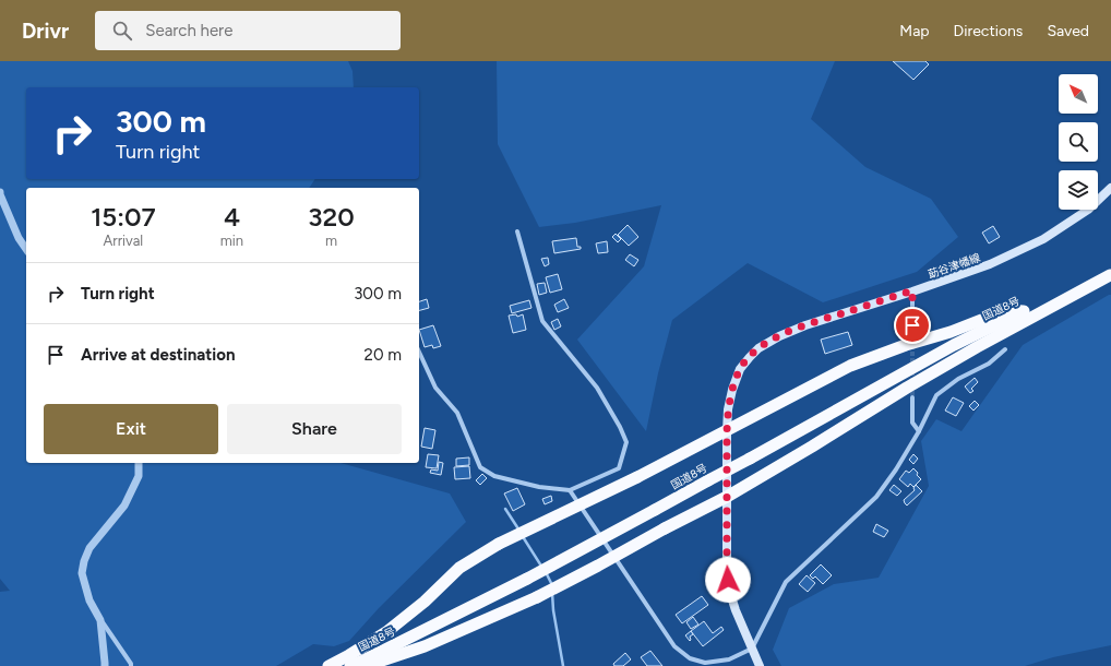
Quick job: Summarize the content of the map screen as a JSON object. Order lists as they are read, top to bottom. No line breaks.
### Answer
{"streets":{"highway":["国道8号"],"main road":["莇谷津幡線"]},"north":"top left","page":{"header":"Drivr","search":"Search here","nav":["Map","Directions","Saved"],"turn":["300 m","Turn right"],"eta":["15:07","Arrival","4","min","320","m"],"list":[{"name":"Turn right","value":"300 m"},{"name":"Arrive at destination","value":"20 m"}],"buttons":["Exit","Share"]}}
